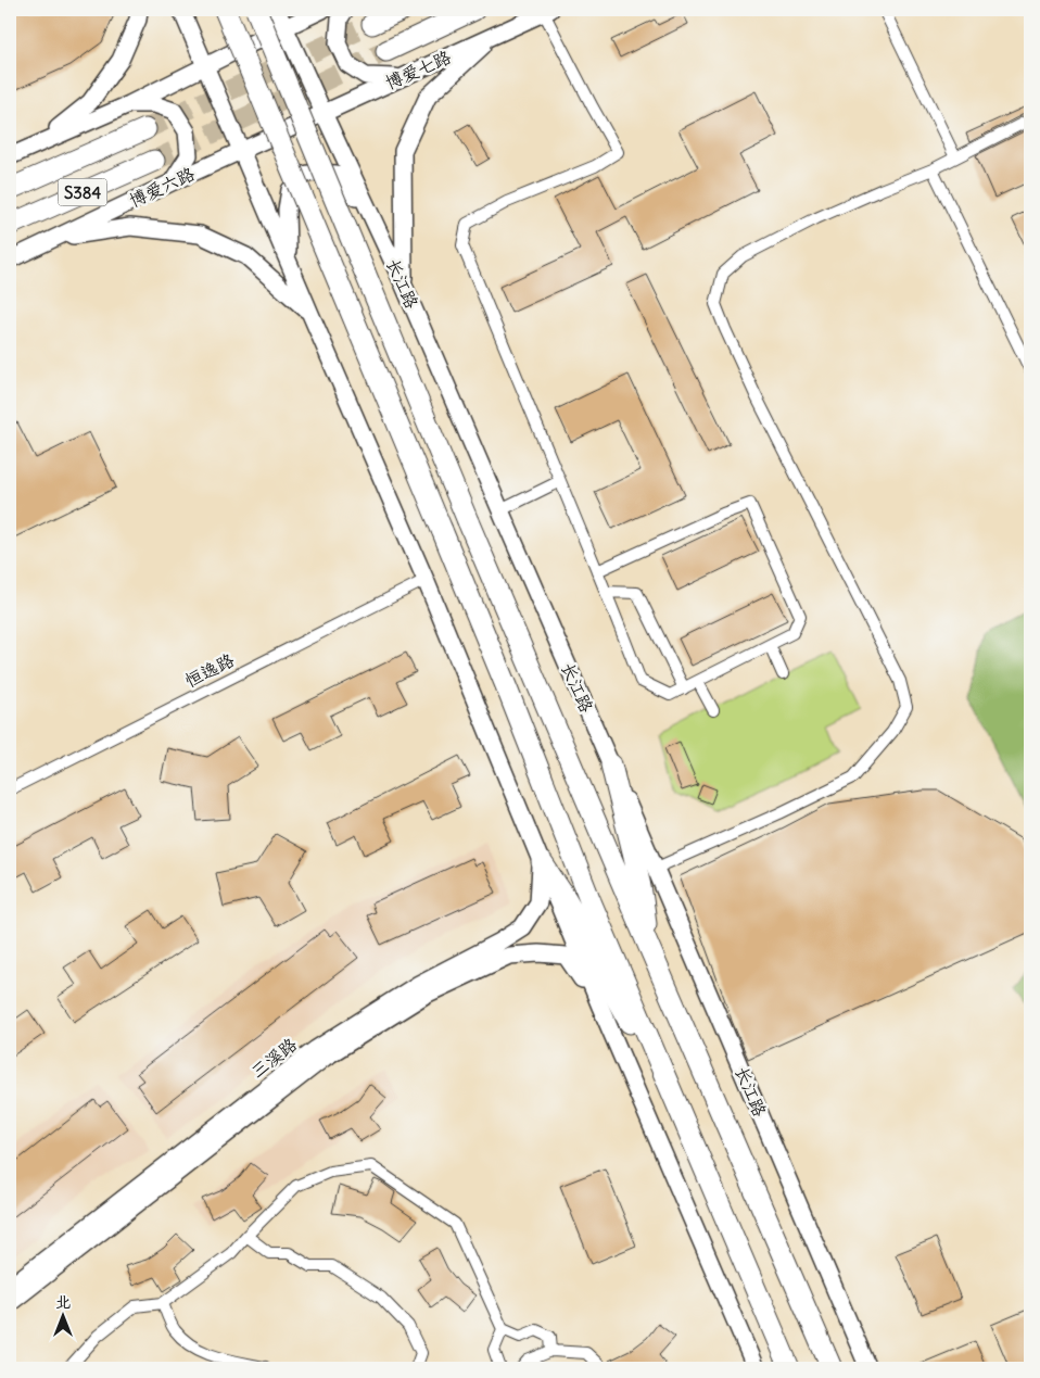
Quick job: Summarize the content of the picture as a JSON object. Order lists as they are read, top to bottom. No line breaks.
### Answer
{"streets":{"highway":["博爱七路","博爱六路","S384","长江路"],"main road":["三溪路"],"street":["恒逸路"]},"crossings":[["博爱七路","博爱六路"],["博爱七路","长江路"]],"north":"top"}
